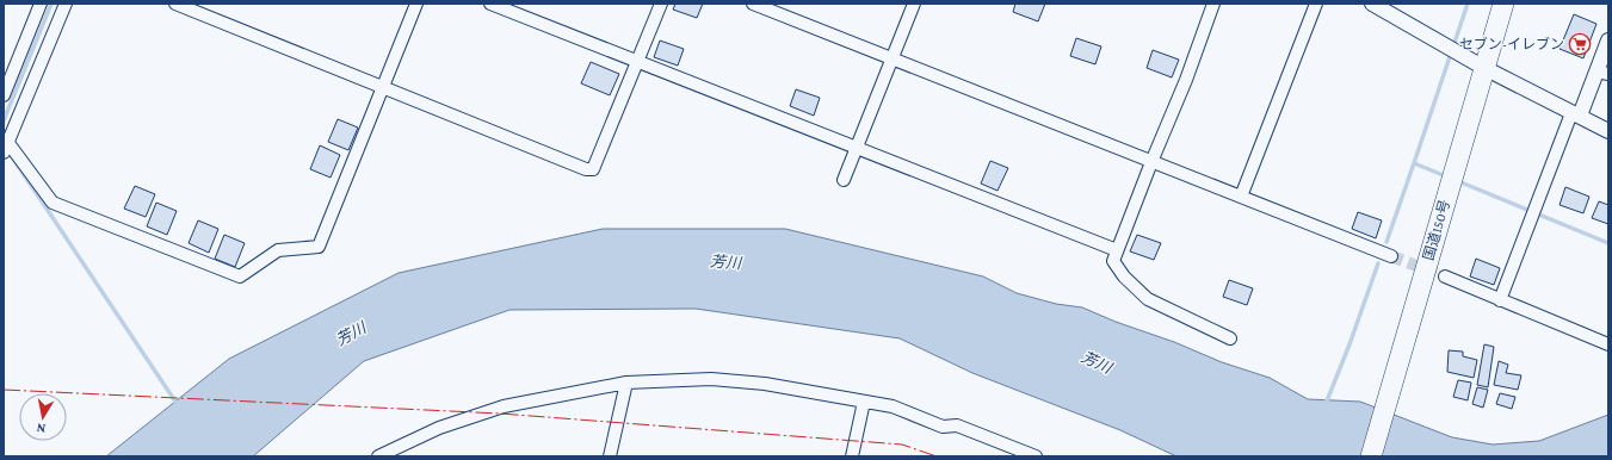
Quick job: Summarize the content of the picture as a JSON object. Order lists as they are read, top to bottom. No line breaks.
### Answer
{"streets":{"highway":["国道150号"]},"water":["芳川"],"places":{"supermarket":["セブン-イレブン"]},"north":"bottom"}
